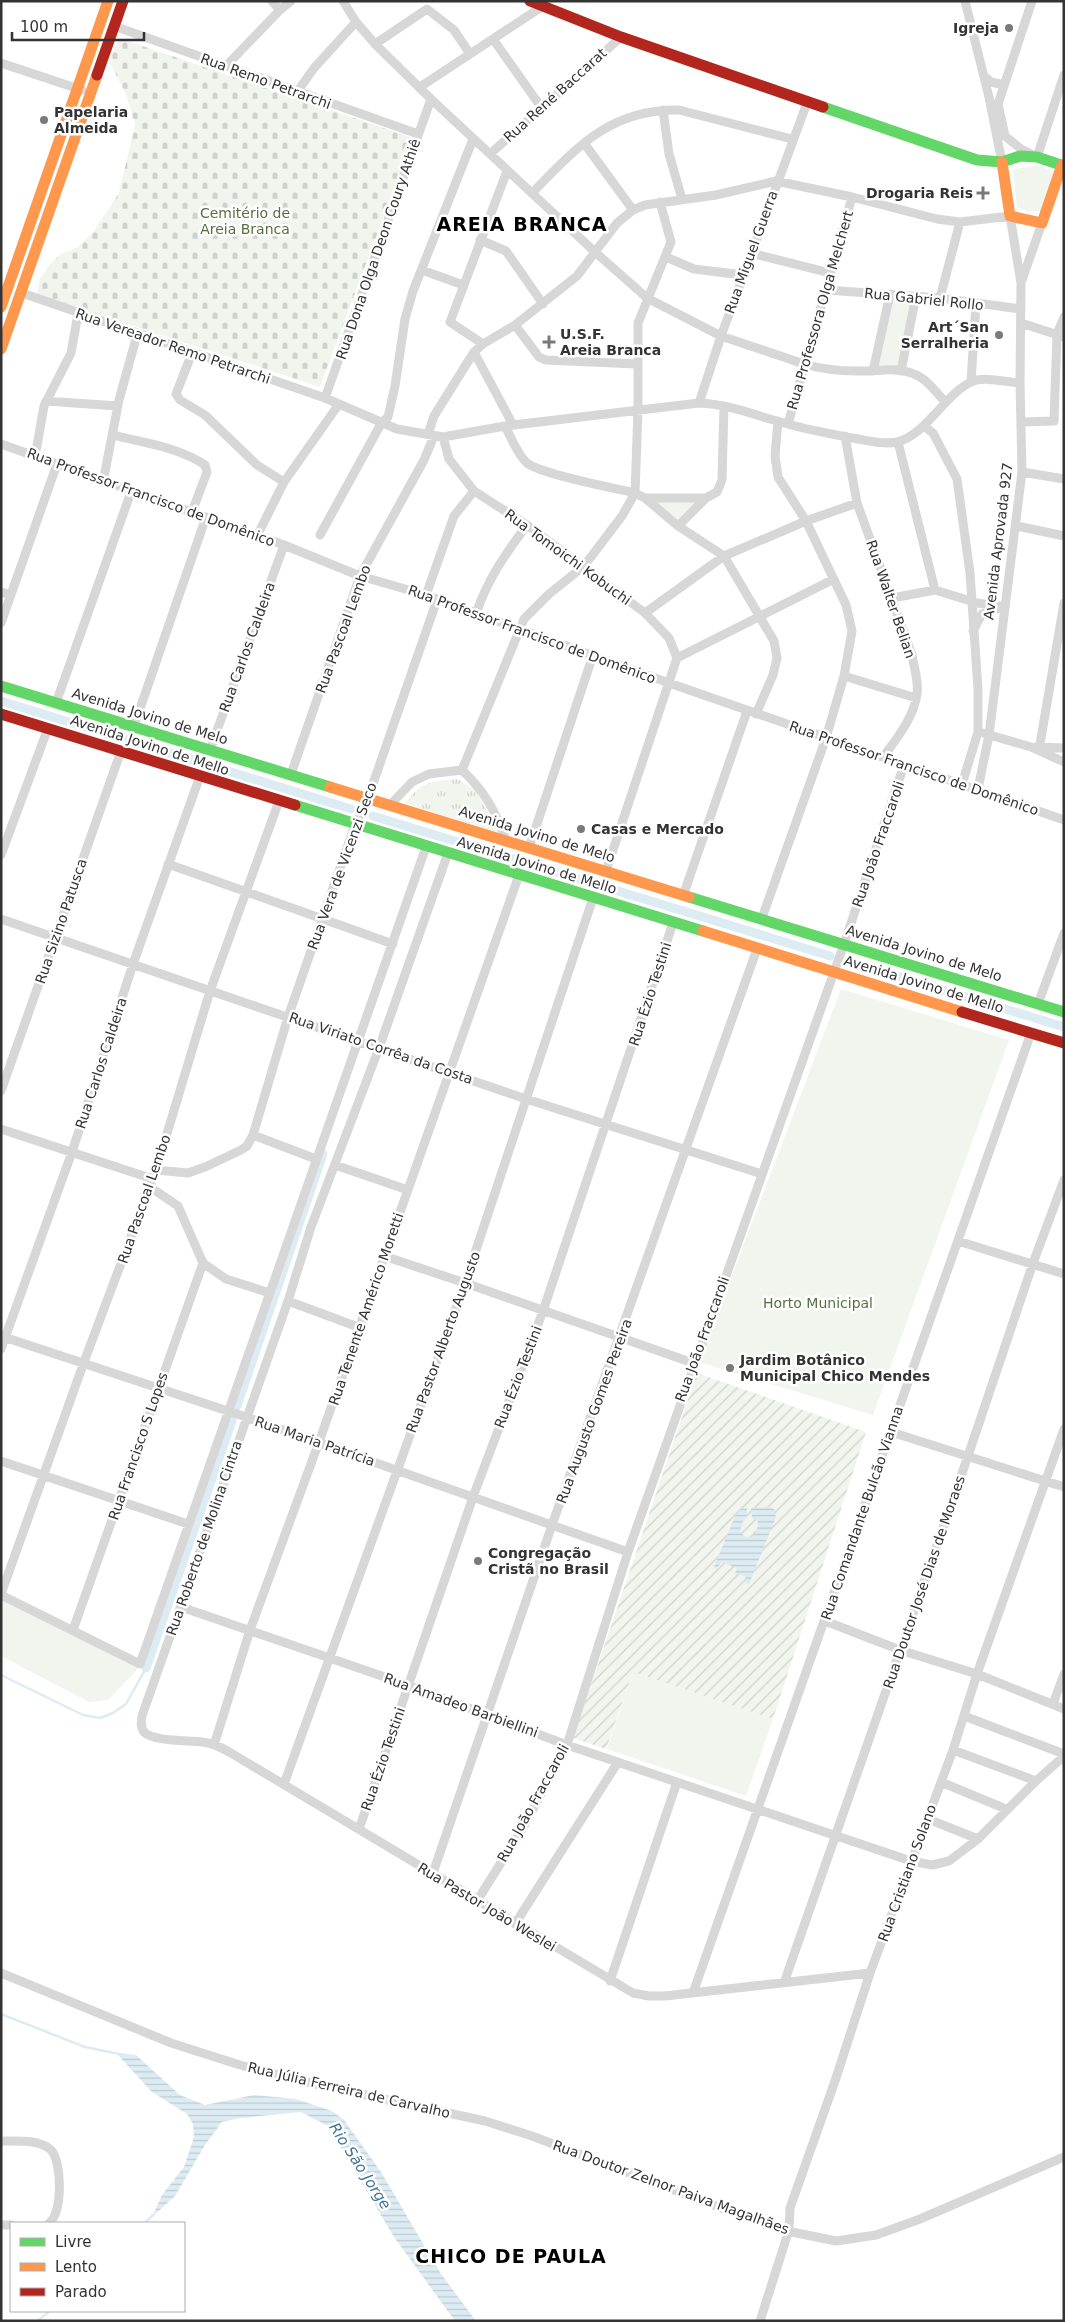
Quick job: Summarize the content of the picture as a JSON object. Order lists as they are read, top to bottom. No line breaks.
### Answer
{"streets":{"main road":["Avenida Aprovada 927","Avenida Jovino de Melo","Avenida Jovino de Mello"],"street":["Rua Remo Petrarchi","Rua René Baccarat","Rua Dona Olga Deon Coury Athiê","Rua Miguel Guerra","Rua Gabriel Rollo","Rua Professora Olga Melchert","Rua Vereador Remo Petrarchi","Rua Professor Francisco de Domênico","Rua Tomoichi Kobuchi","Rua Walter Belian","Rua Pascoal Lembo","Rua Carlos Caldeira","Rua João Fraccaroli","Rua Vera de Vicenzi Seco","Rua Sizino Patusca","Rua Ézio Testini","Rua Viriato Corrêa da Costa","Rua Tenente Américo Moretti","Rua Pastor Alberto Augusto","Rua Augusto Gomes Pereira","Rua Maria Patrícia","Rua Francisco S Lopes","Rua Comandante Bulcão Vianna","Rua Roberto de Molina Cintra","Rua Doutor José Dias de Moraes","Rua Amadeo Barbiellini","Rua Cristiano Solano","Rua Pastor João Weslei","Rua Júlia Ferreira de Carvalho","Rua Doutor Zelnor Paiva Magalhães"]},"crossings":[["Rua Remo Petrarchi","Rua Dona Olga Deon Coury Athiê"],["Rua Dona Olga Deon Coury Athiê","Rua Vereador Remo Petrarchi"],["Rua Gabriel Rollo","Rua Professora Olga Melchert"],["Rua Gabriel Rollo","Avenida Aprovada 927"],["Rua Professor Francisco de Domênico","Avenida Aprovada 927"],["Rua Professor Francisco de Domênico","Rua Walter Belian"],["Rua Professor Francisco de Domênico","Rua Pascoal Lembo"],["Rua Professor Francisco de Domênico","Rua Carlos Caldeira"],["Rua Professor Francisco de Domênico","Rua João Fraccaroli"],["Rua Professor Francisco de Domênico","Rua Vera de Vicenzi Seco"],["Rua Tomoichi Kobuchi","Rua Pascoal Lembo"],["Rua Pascoal Lembo","Avenida Jovino de Melo"],["Rua Pascoal Lembo","Avenida Jovino de Mello"],["Rua Pascoal Lembo","Rua Viriato Corrêa da Costa"],["Rua Pascoal Lembo","Rua Maria Patrícia"],["Rua Carlos Caldeira","Avenida Jovino de Melo"],["Rua Carlos Caldeira","Avenida Jovino de Mello"],["Rua Carlos Caldeira","Rua Viriato Corrêa da Costa"],["Rua Carlos Caldeira","Rua Maria Patrícia"],["Avenida Jovino de Melo","Rua João Fraccaroli"],["Avenida Jovino de Melo","Rua Vera de Vicenzi Seco"],["Avenida Jovino de Mello","Rua João Fraccaroli"],["Avenida Jovino de Mello","Rua Vera de Vicenzi Seco"],["Avenida Jovino de Mello","Rua Sizino Patusca"],["Avenida Jovino de Mello","Rua Ézio Testini"],["Avenida Jovino de Mello","Rua Tenente Américo Moretti"],["Avenida Jovino de Mello","Rua Pastor Alberto Augusto"],["Avenida Jovino de Mello","Rua Augusto Gomes Pereira"],["Avenida Jovino de Mello","Rua Comandante Bulcão Vianna"],["Avenida Jovino de Mello","Rua Roberto de Molina Cintra"],["Rua João Fraccaroli","Rua Viriato Corrêa da Costa"],["Rua João Fraccaroli","Rua Maria Patrícia"],["Rua João Fraccaroli","Rua Amadeo Barbiellini"],["Rua João Fraccaroli","Rua Pastor João Weslei"],["Rua Vera de Vicenzi Seco","Rua Viriato Corrêa da Costa"],["Rua Sizino Patusca","Rua Viriato Corrêa da Costa"],["Rua Ézio Testini","Rua Viriato Corrêa da Costa"],["Rua Ézio Testini","Rua Maria Patrícia"],["Rua Ézio Testini","Rua Amadeo Barbiellini"],["Rua Ézio Testini","Rua Pastor João Weslei"],["Rua Viriato Corrêa da Costa","Rua Tenente Américo Moretti"],["Rua Viriato Corrêa da Costa","Rua Pastor Alberto Augusto"],["Rua Viriato Corrêa da Costa","Rua Augusto Gomes Pereira"],["Rua Viriato Corrêa da Costa","Rua Roberto de Molina Cintra"],["Rua Tenente Américo Moretti","Rua Maria Patrícia"],["Rua Tenente Américo Moretti","Rua Amadeo Barbiellini"],["Rua Tenente Américo Moretti","Rua Pastor João Weslei"],["Rua Pastor Alberto Augusto","Rua Maria Patrícia"],["Rua Pastor Alberto Augusto","Rua Amadeo Barbiellini"],["Rua Pastor Alberto Augusto","Rua Pastor João Weslei"],["Rua Augusto Gomes Pereira","Rua Maria Patrícia"],["Rua Augusto Gomes Pereira","Rua Amadeo Barbiellini"],["Rua Augusto Gomes Pereira","Rua Pastor João Weslei"],["Rua Maria Patrícia","Rua Francisco S Lopes"],["Rua Maria Patrícia","Rua Roberto de Molina Cintra"],["Rua Francisco S Lopes","Rua Roberto de Molina Cintra"],["Rua Comandante Bulcão Vianna","Rua Amadeo Barbiellini"],["Rua Comandante Bulcão Vianna","Rua Pastor João Weslei"],["Rua Roberto de Molina Cintra","Rua Amadeo Barbiellini"],["Rua Roberto de Molina Cintra","Rua Pastor João Weslei"],["Rua Doutor José Dias de Moraes","Rua Amadeo Barbiellini"],["Rua Doutor José Dias de Moraes","Rua Pastor João Weslei"],["Rua Amadeo Barbiellini","Rua Cristiano Solano"],["Rua Cristiano Solano","Rua Pastor João Weslei"],["Rua Cristiano Solano","Rua Doutor Zelnor Paiva Magalhães"],["Rua Júlia Ferreira de Carvalho","Rua Doutor Zelnor Paiva Magalhães"]],"districts":["AREIA BRANCA","CHICO DE PAULA"],"water":["Rio São Jorge"],"parks":["Cemitério de Areia Branca","Horto Municipal"],"places":{"other":["Igreja","Papelaria Almeida","Art´San Serralheria","Casas e Mercado","Jardim Botânico Municipal Chico Mendes","Congregação Cristã no Brasil"],"health":["Drogaria Reis","U.S.F. Areia Branca"]},"legend":["Livre","Lento","Parado"],"scale_bar":"100 m"}
